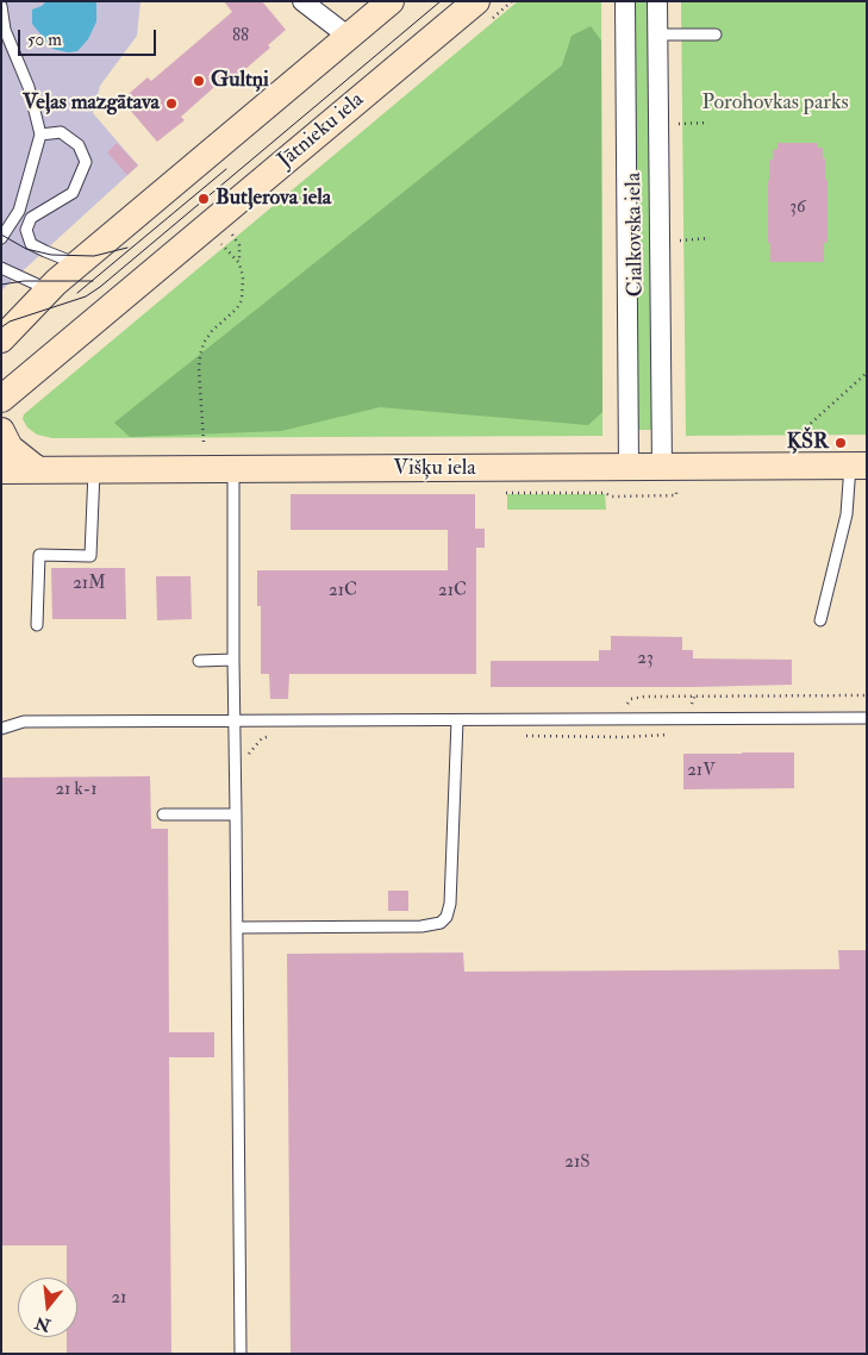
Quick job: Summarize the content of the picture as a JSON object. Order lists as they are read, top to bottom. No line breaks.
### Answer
{"streets":{"street":["Jātnieku iela","Cialkovska iela","Višķu iela"]},"crossings":[["Cialkovska iela","Višķu iela"]],"parks":["Porohovkas parks"],"places":["Gultņi","Veļas mazgātava","Butļerova iela","ĶŠR"],"house_numbers":["88","36","21M","21C","21C","23","21V","21 k-1","21S","21"],"scale_bar":"50 m","north":"bottom"}
